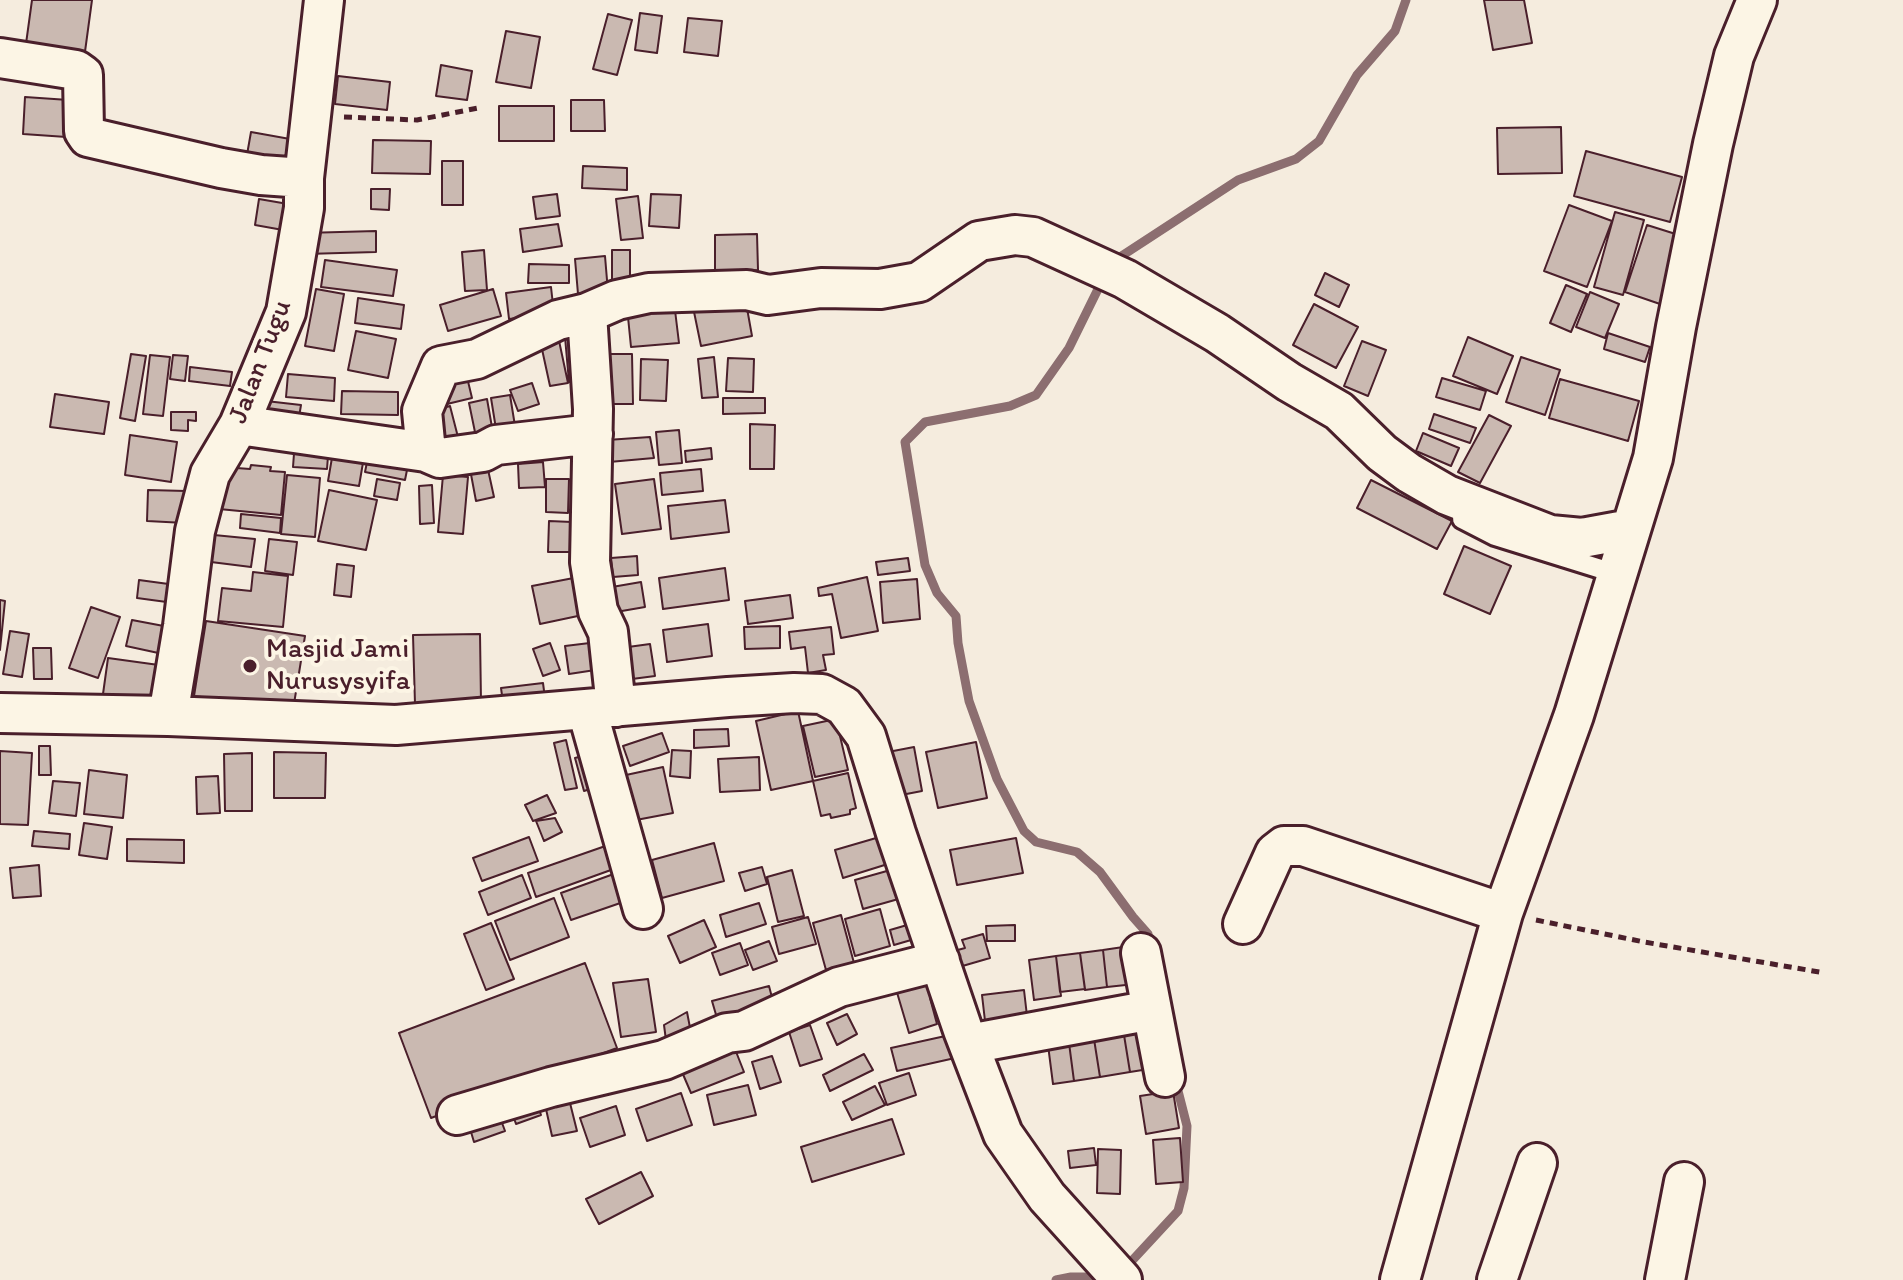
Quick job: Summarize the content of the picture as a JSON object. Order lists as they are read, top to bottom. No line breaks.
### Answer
{"streets":{"street":["Jalan Tugu"]},"places":["Masjid Jami Nurusysyifa"]}
